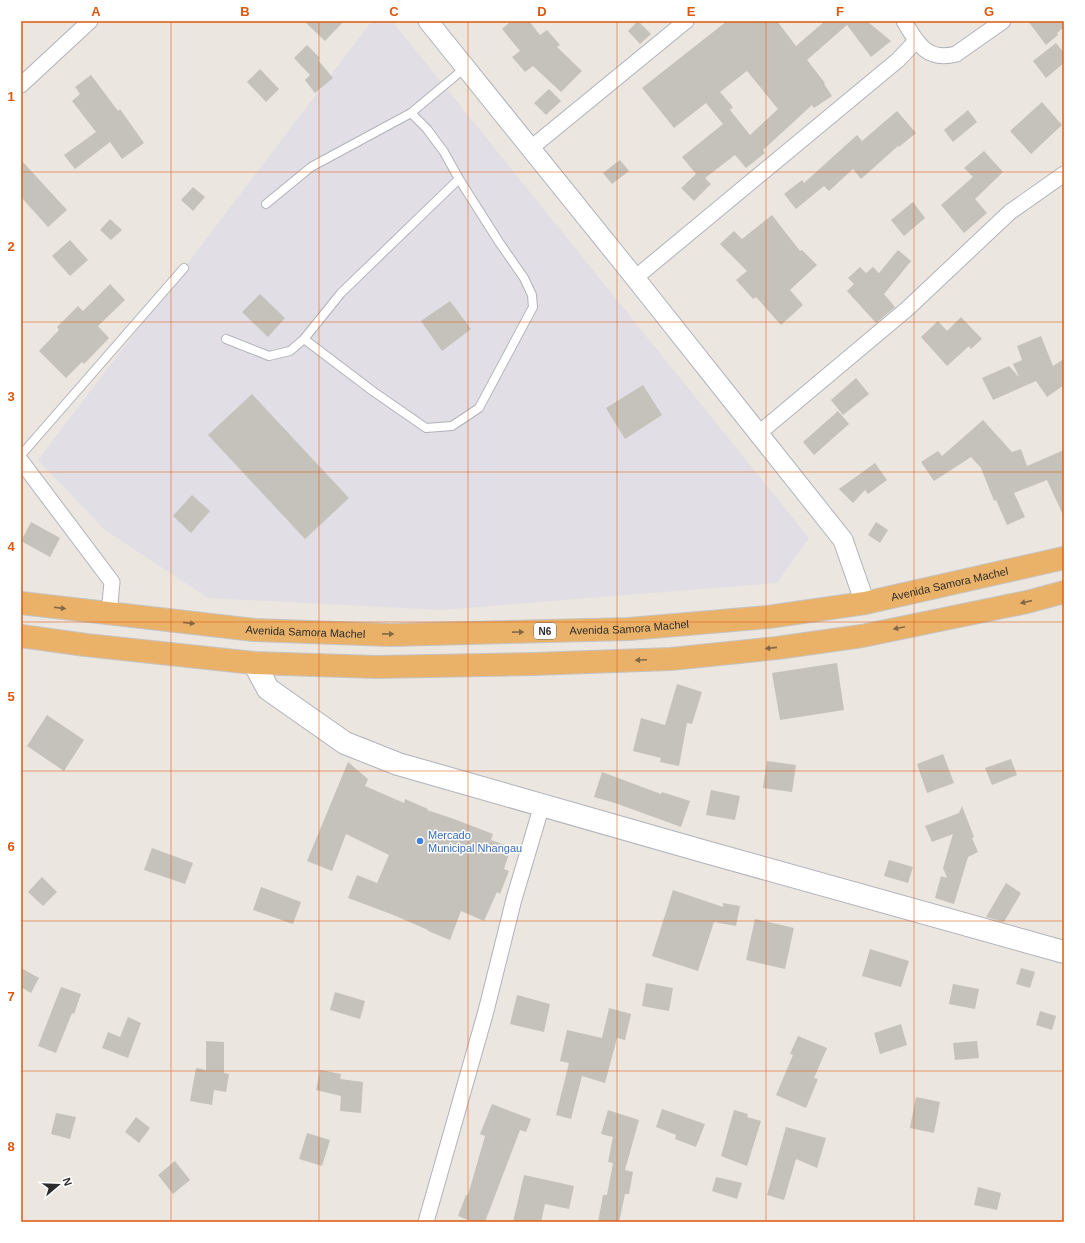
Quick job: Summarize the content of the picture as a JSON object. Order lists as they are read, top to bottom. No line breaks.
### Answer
{"streets":{"highway":["Avenida Samora Machel","N6"]},"places":["Mercado Municipal Nhangau"],"north":"right","grid":{"columns":["A","B","C","D","E","F","G"],"rows":["1","2","3","4","5","6","7","8"]}}
